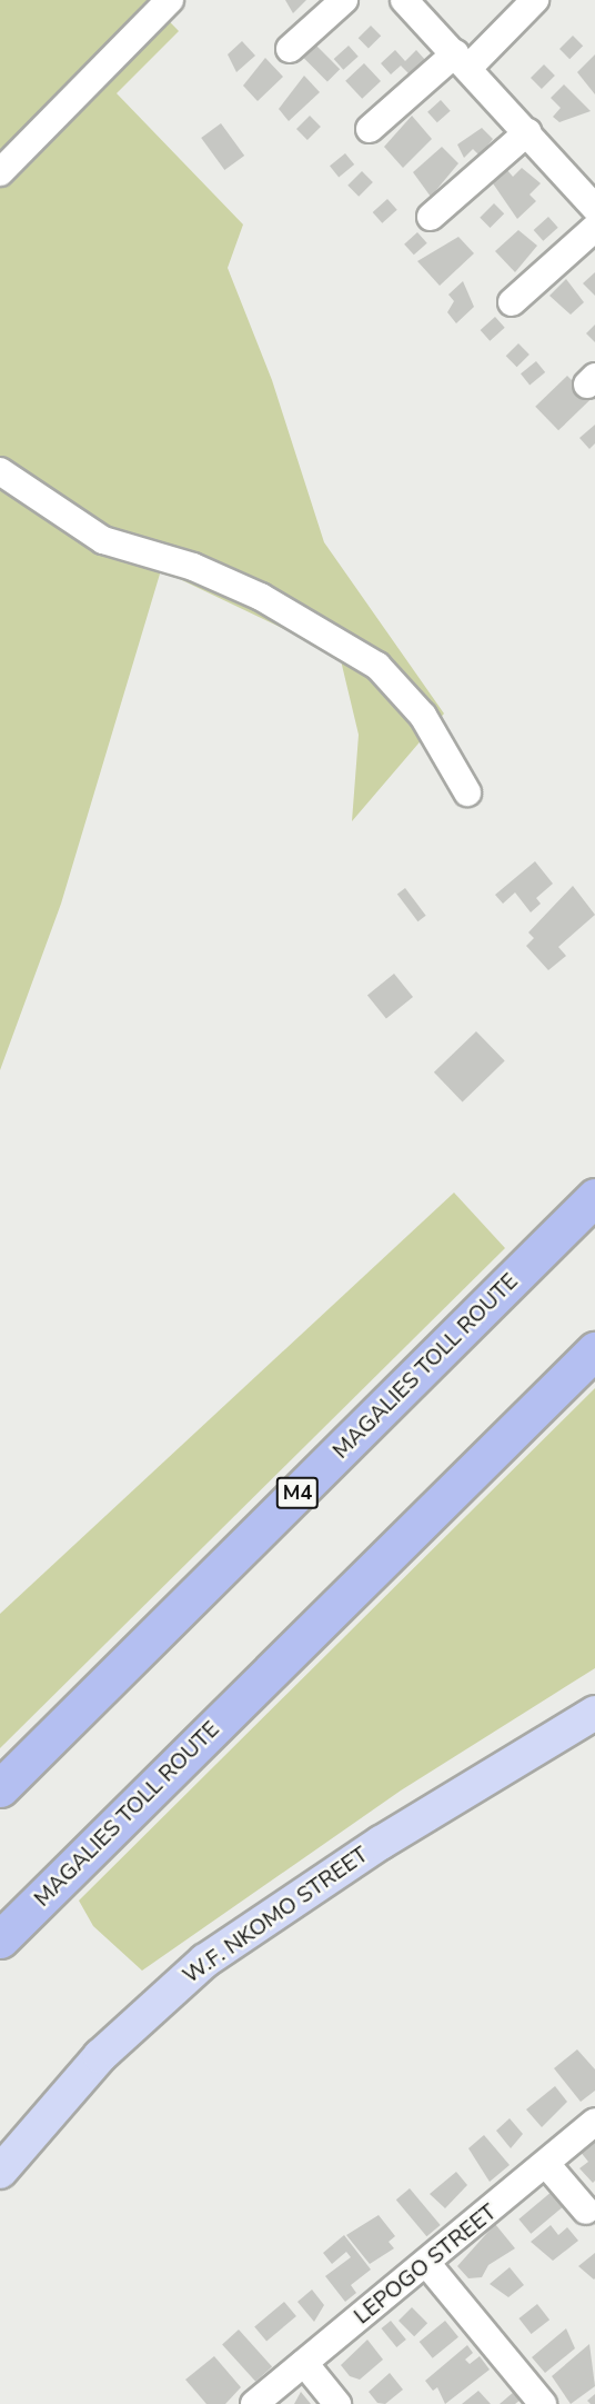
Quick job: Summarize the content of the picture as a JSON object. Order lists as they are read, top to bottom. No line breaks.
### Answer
{"streets":{"highway":["MAGALIES TOLL ROUTE","M4"],"main road":["W.F. NKOMO STREET"],"street":["LEPOGO STREET"]}}
